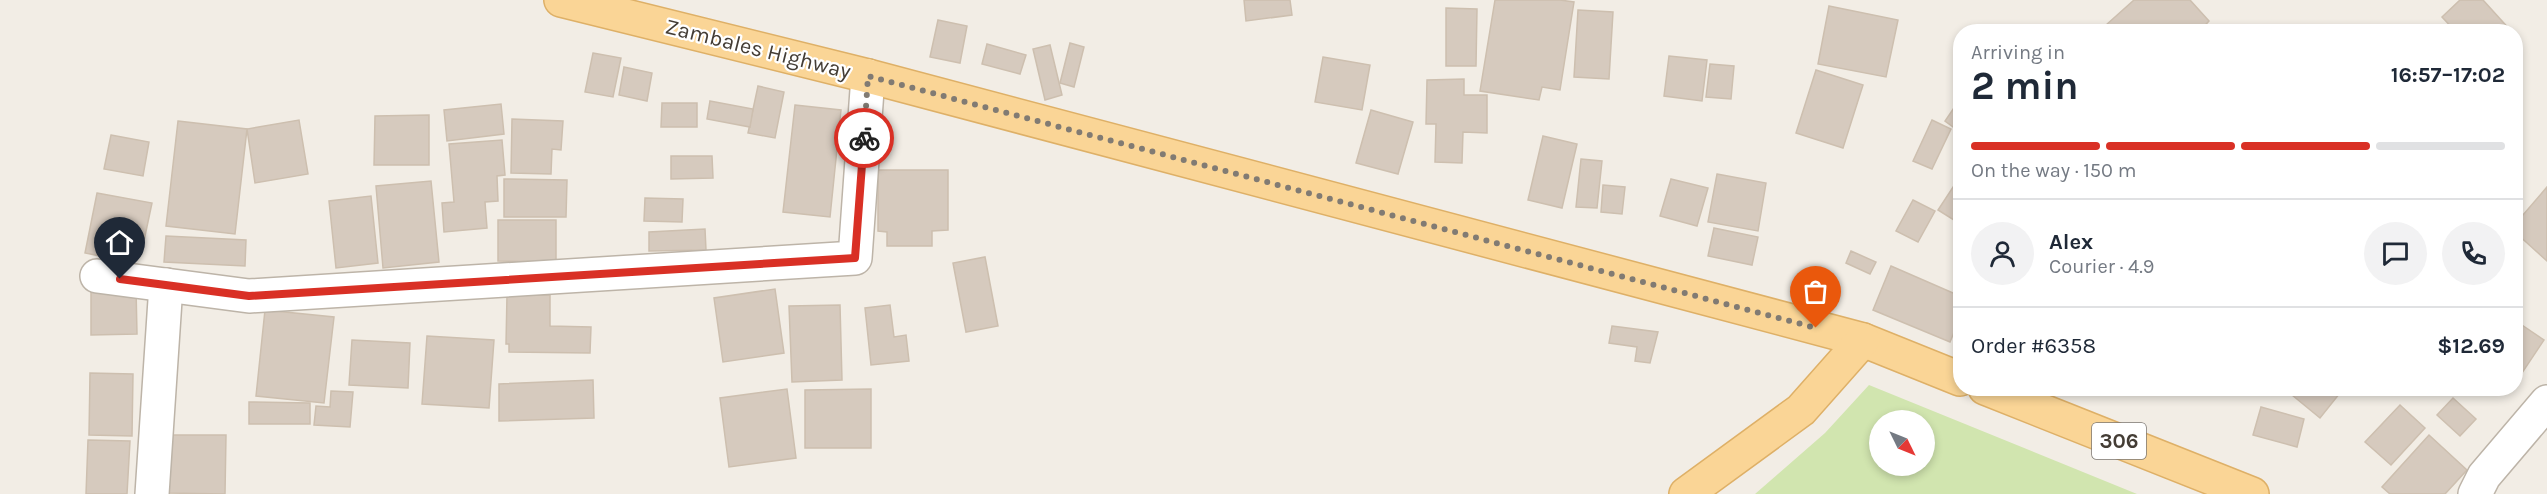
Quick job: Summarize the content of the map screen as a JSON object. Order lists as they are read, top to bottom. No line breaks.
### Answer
{"streets":{"main road":["Zambales Highway","306"]},"north":"bottom right","page":{"heading":["2 min","Arriving in","16:57–17:02"],"panel":["Alex","Courier · 4.9","Order #6358","$12.69"],"bar":"On the way · 150 m"}}
